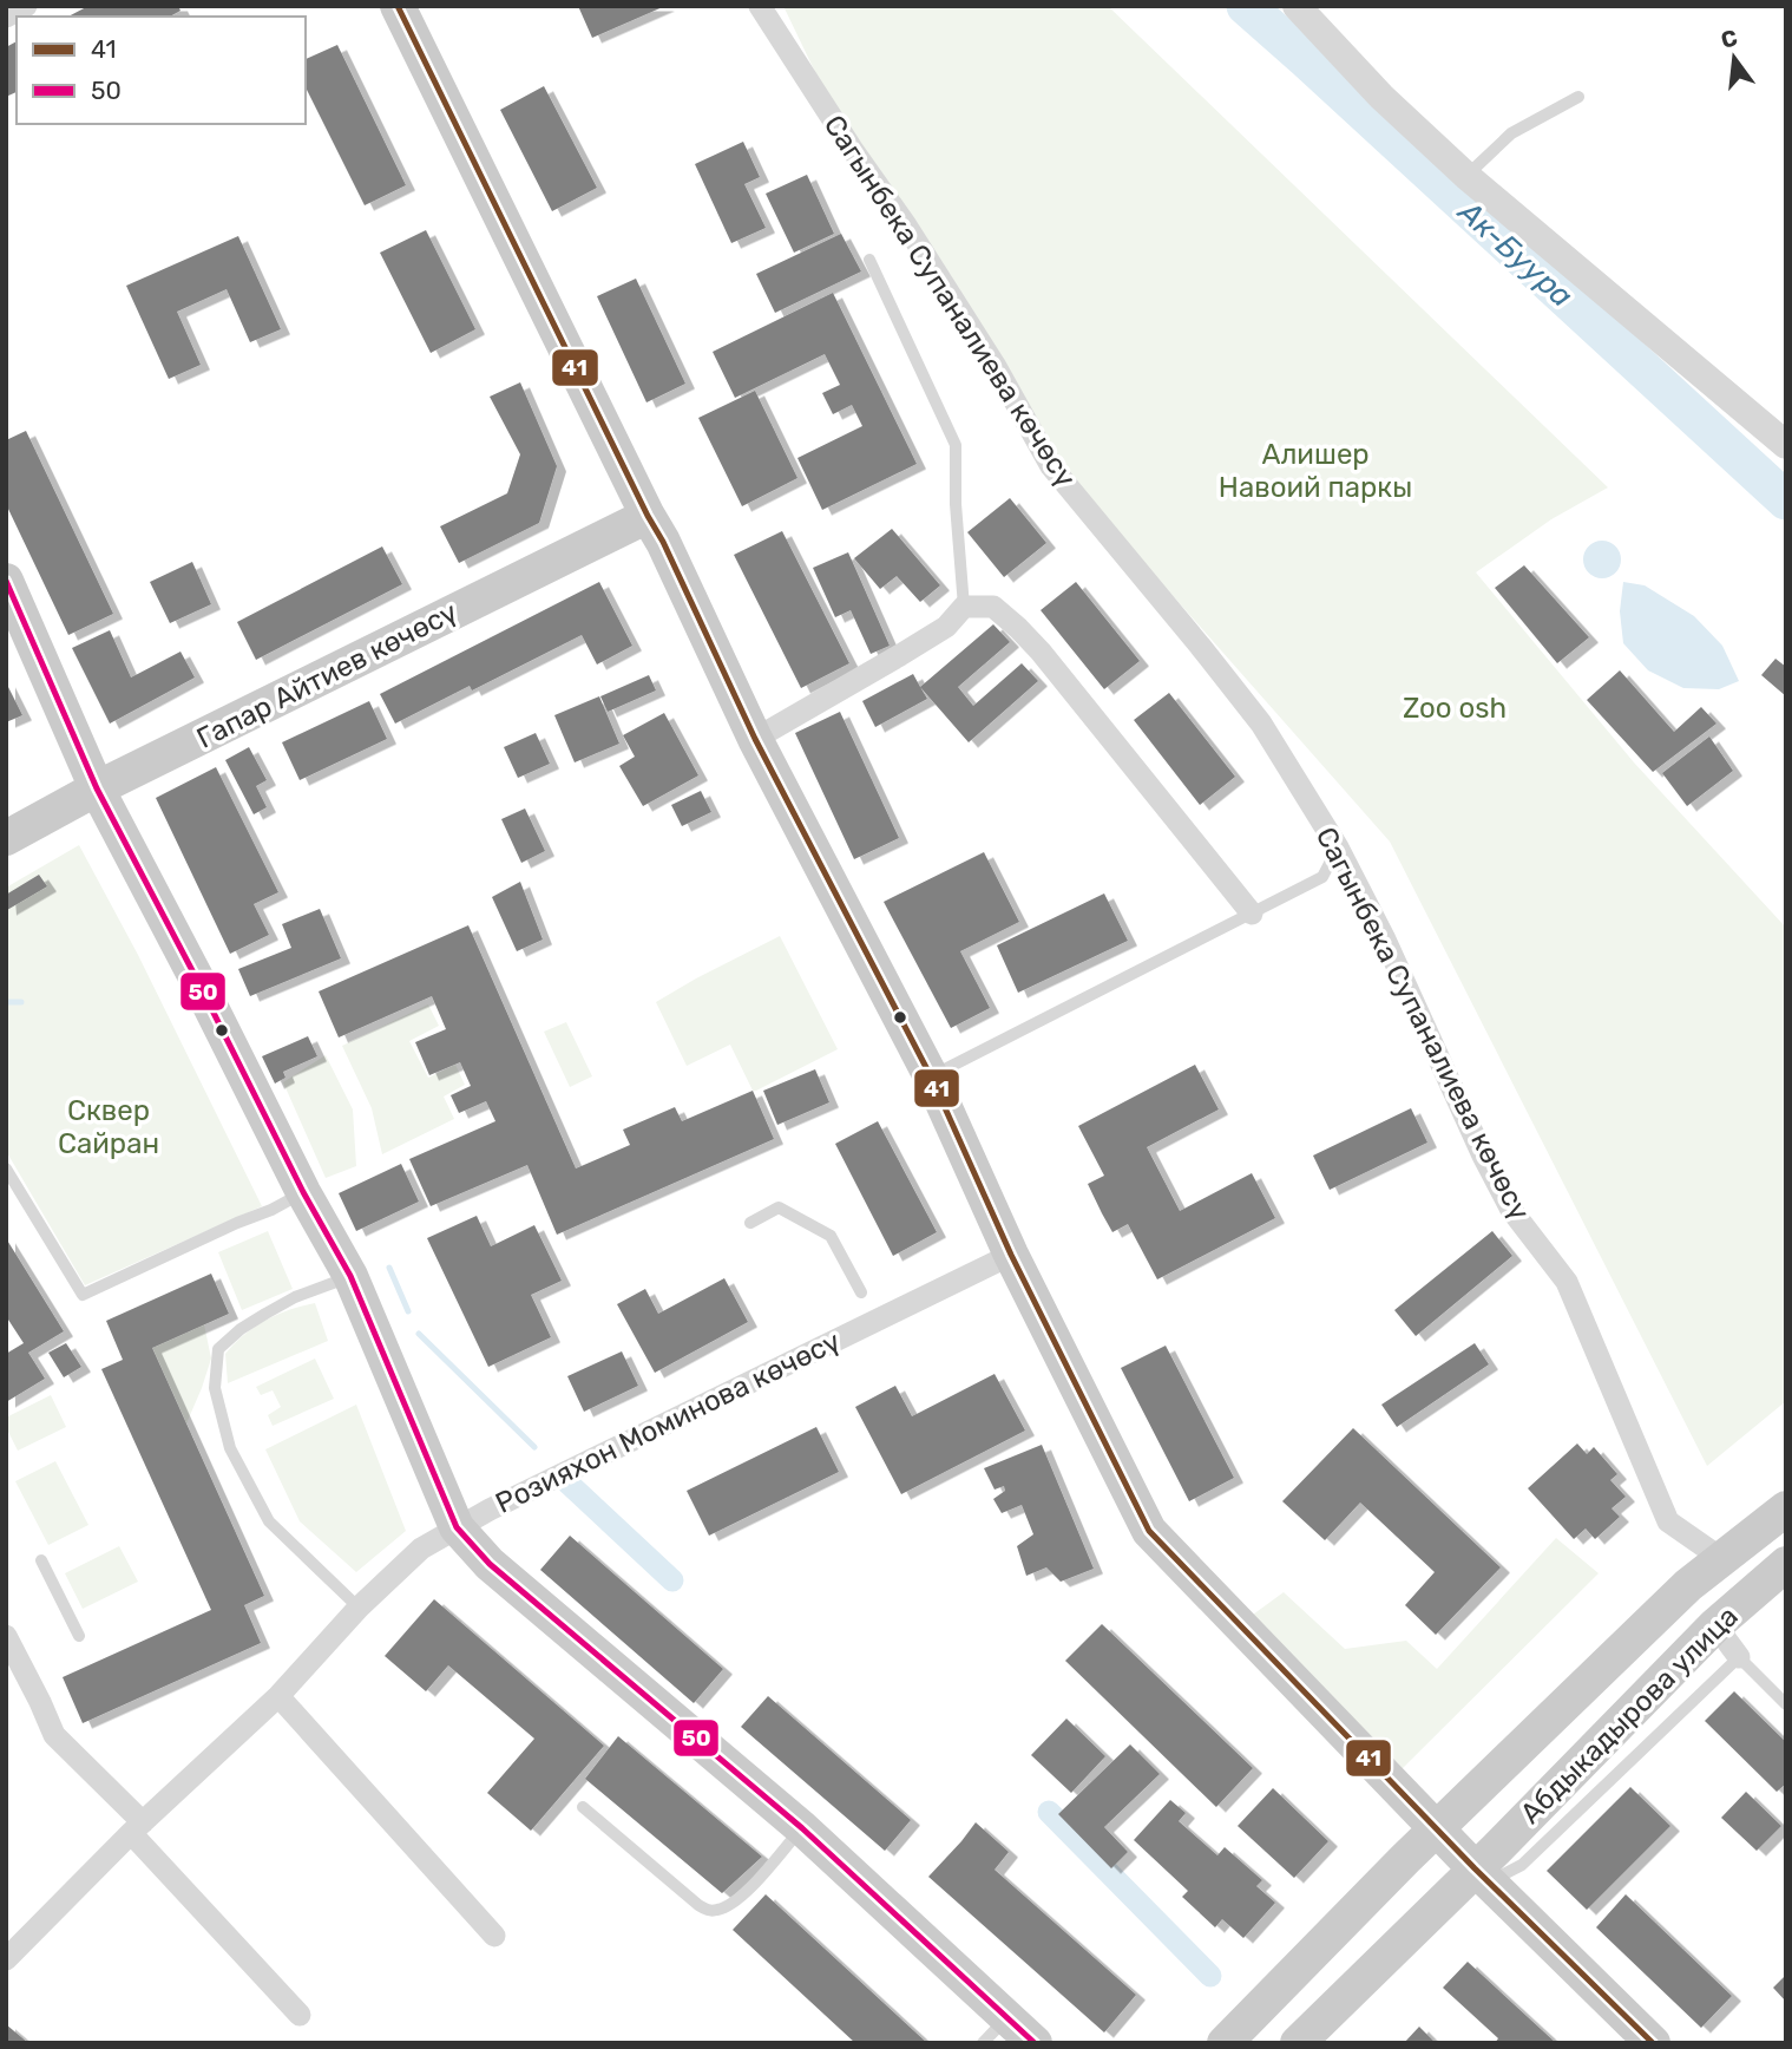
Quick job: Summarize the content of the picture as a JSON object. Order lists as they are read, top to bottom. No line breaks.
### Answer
{"streets":{"main road":["Гапар Айтиев көчөсү","Абдыкадырова улица"],"street":["Сагынбека Супаналиева көчөсү","Розияхон Моминова көчөсү"]},"water":["Ак-Буура"],"parks":["Алишер Навоий паркы","Zoo osh","Сквер Сайран"],"lines":["transit line 41","transit line 50"],"legend":["41","50"],"north":"top"}
